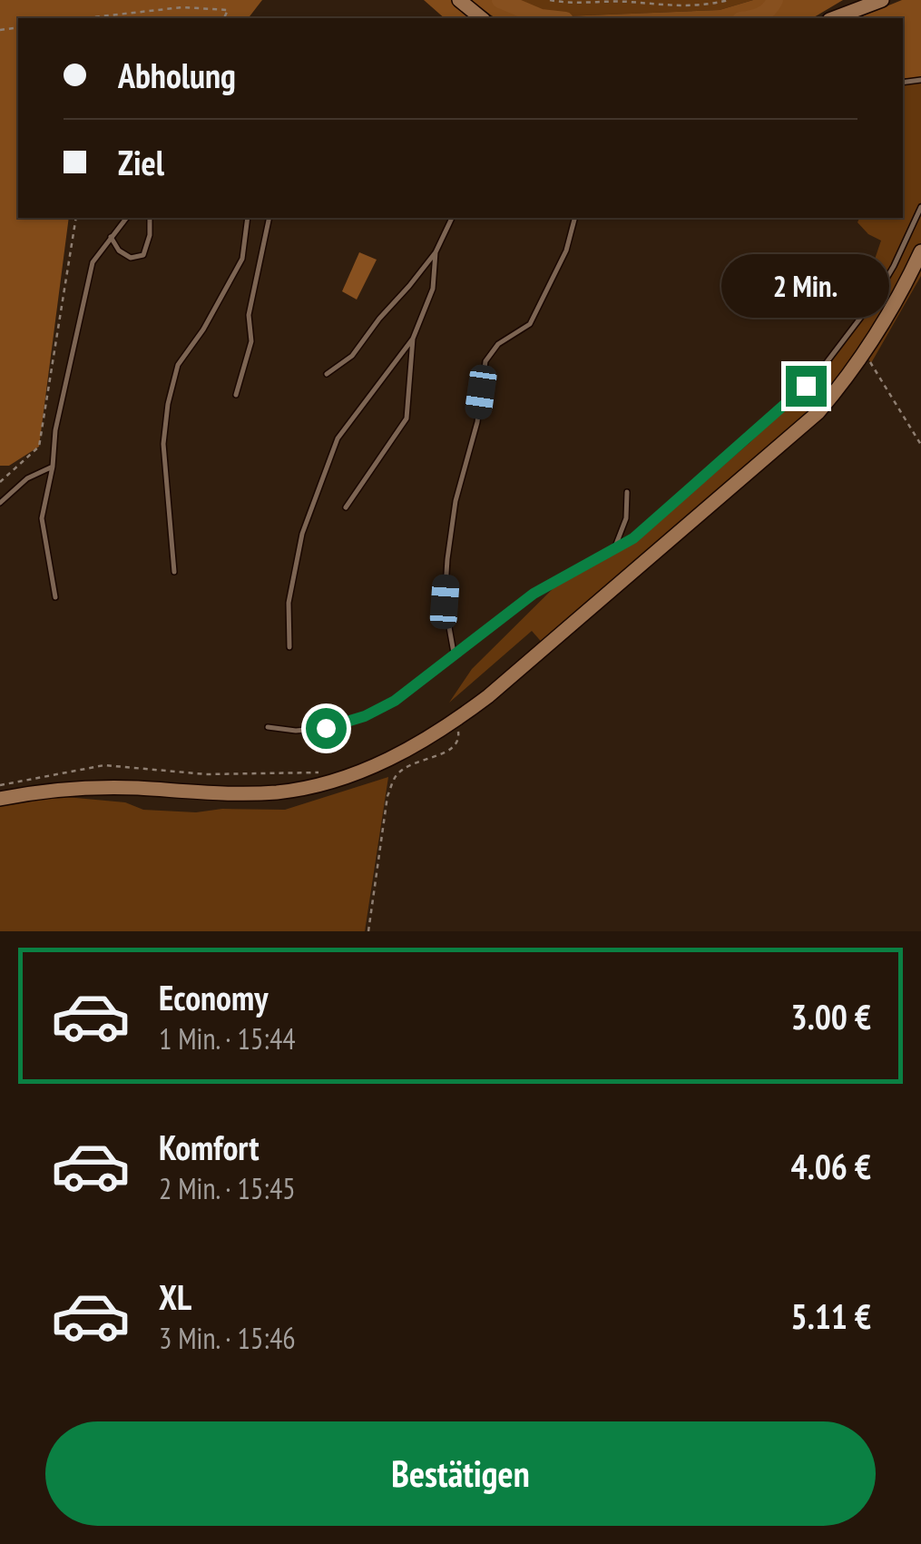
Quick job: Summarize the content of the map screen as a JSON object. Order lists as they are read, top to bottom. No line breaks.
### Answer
{"page":{"banner":["Abholung","Ziel"],"bubble":"2 Min.","list":[{"name":"Economy","note":"1 Min. · 15:44","value":"3.00 €"},{"name":"Komfort","note":"2 Min. · 15:45","value":"4.06 €"},{"name":"XL","note":"3 Min. · 15:46","value":"5.11 €"}],"buttons":"Bestätigen"}}
